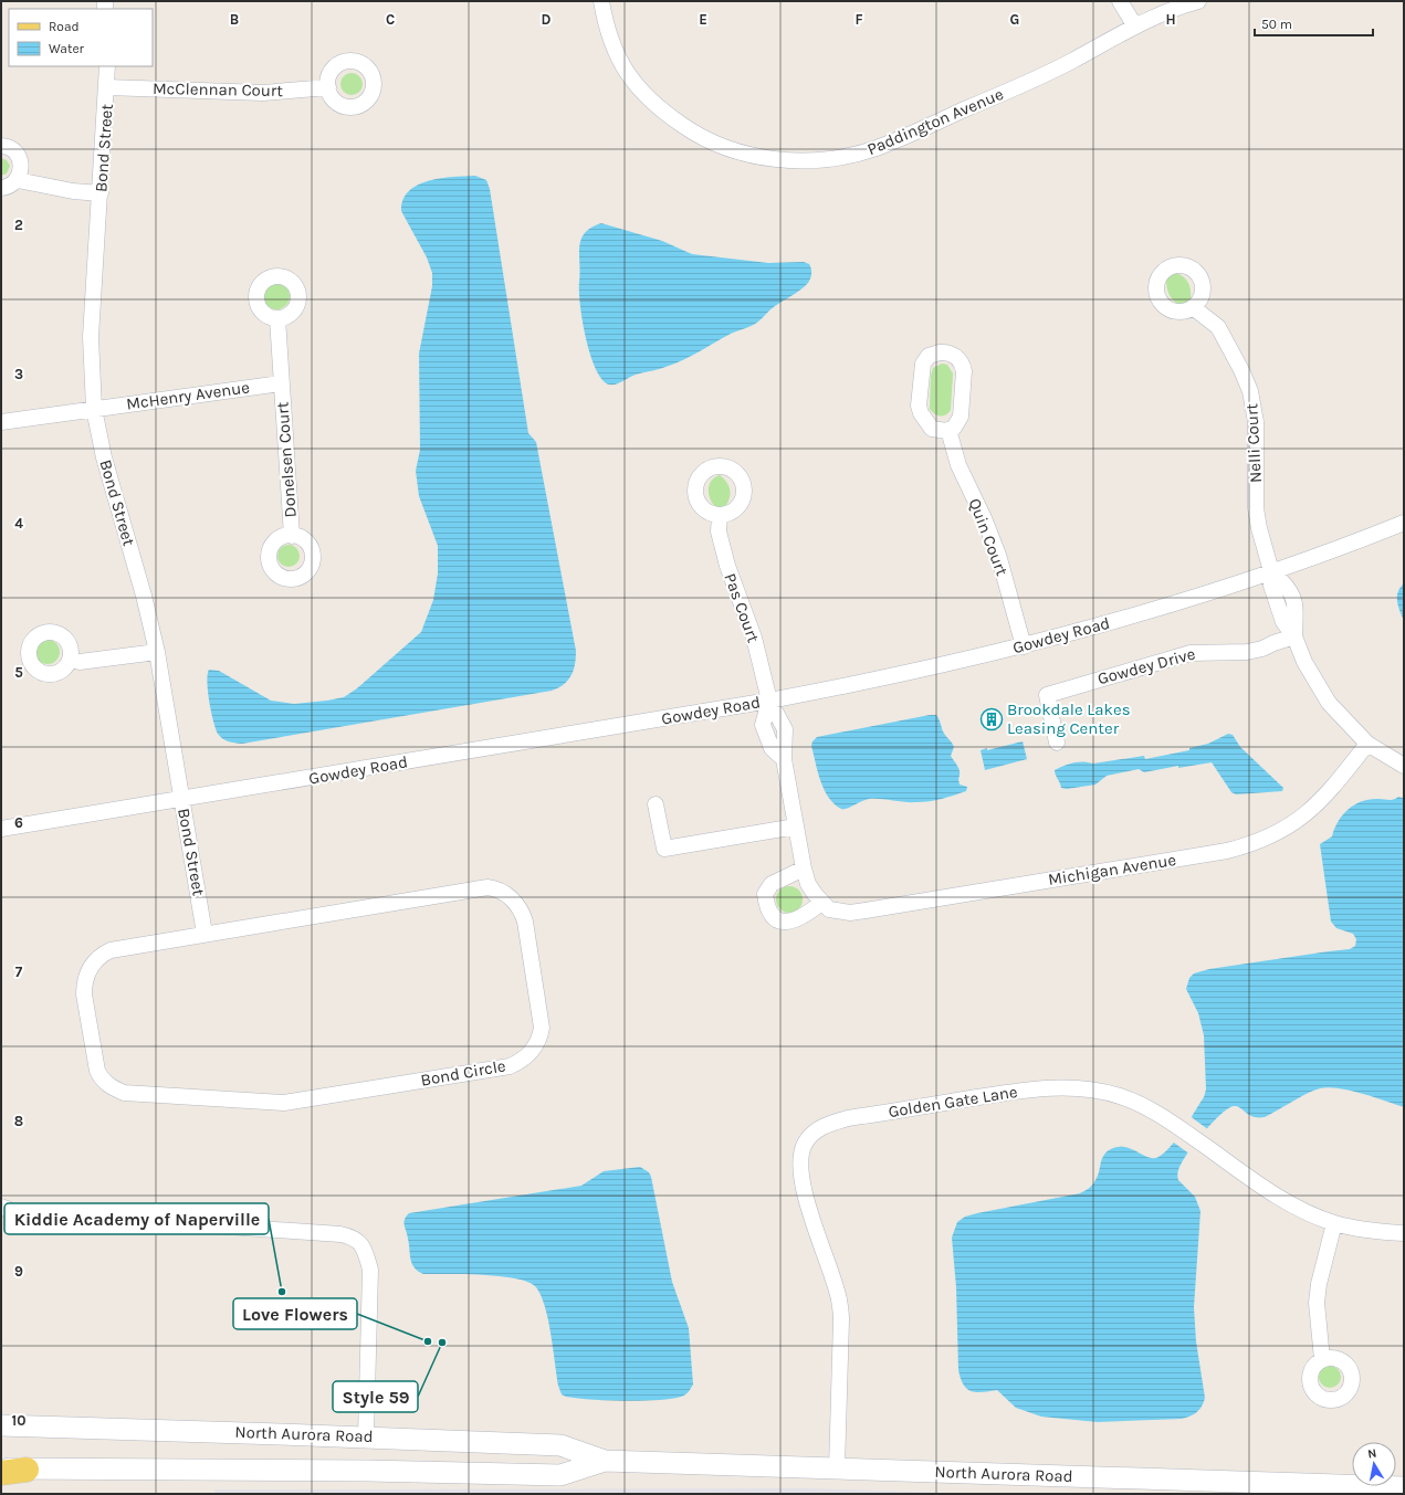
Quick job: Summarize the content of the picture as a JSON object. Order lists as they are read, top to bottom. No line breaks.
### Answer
{"streets":{"main road":["North Aurora Road"],"street":["McClennan Court","Paddington Avenue","Bond Street","McHenry Avenue","Nelli Court","Donelsen Court","Quin Court","Pas Court","Gowdey Road","Gowdey Drive","Michigan Avenue","Bond Circle","Golden Gate Lane"]},"crossings":[["McClennan Court","Bond Street"],["Bond Street","McHenry Avenue"],["Bond Street","Gowdey Road"],["Bond Street","Bond Circle"],["McHenry Avenue","Donelsen Court"],["Nelli Court","Gowdey Road"],["Nelli Court","Gowdey Drive"],["Nelli Court","Michigan Avenue"],["Quin Court","Gowdey Road"],["Pas Court","Gowdey Road"],["Golden Gate Lane","North Aurora Road"]],"places":{"building":["Brookdale Lakes Leasing Center"],"other":["Kiddie Academy of Naperville","Love Flowers","Style 59"]},"legend":["Road","Water"],"scale_bar":"50 m","north":"top","grid":{"columns":["B","C","D","E","F","G","H"],"rows":["2","3","4","5","6","7","8","9","10"]}}
